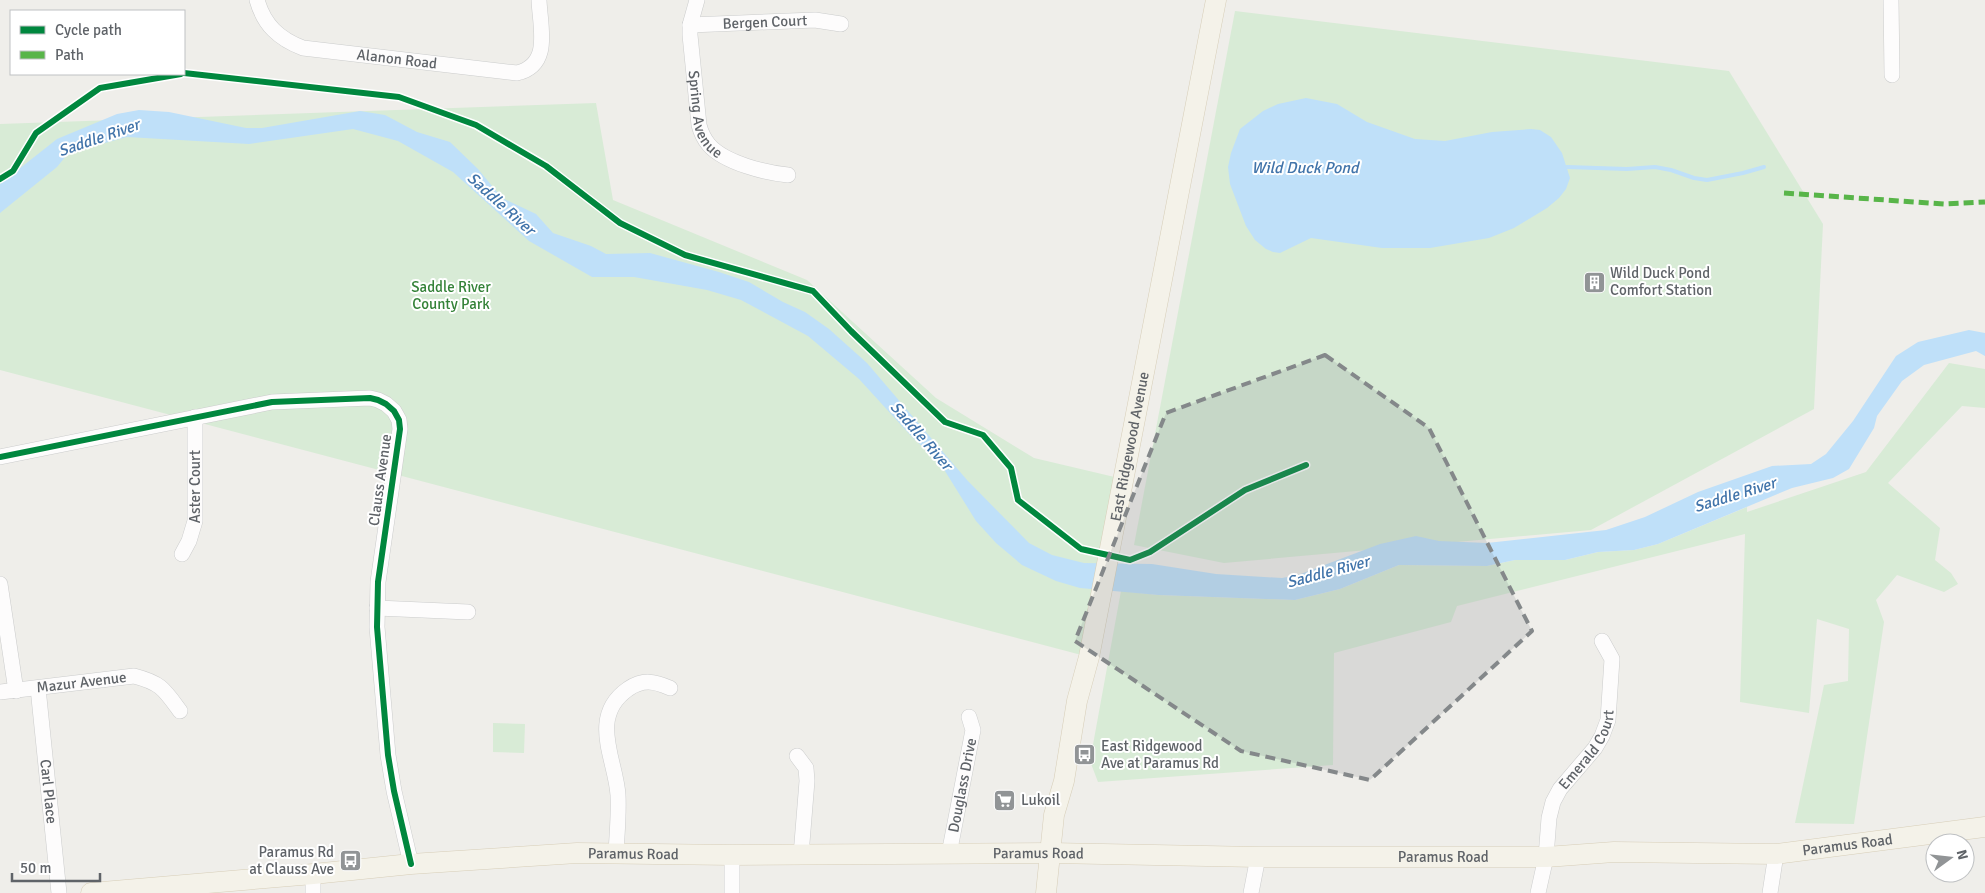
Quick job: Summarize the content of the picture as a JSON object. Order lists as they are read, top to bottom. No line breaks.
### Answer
{"streets":{"main road":["East Ridgewood Avenue","Paramus Road"],"street":["Bergen Court","Alanon Road","Spring Avenue","Clauss Avenue","Aster Court","Mazur Avenue","Emerald Court","Douglass Drive","Carl Place"]},"crossings":[["Bergen Court","Spring Avenue"],["East Ridgewood Avenue","Paramus Road"],["Clauss Avenue","Aster Court"],["Clauss Avenue","Paramus Road"],["Mazur Avenue","Carl Place"],["Emerald Court","Paramus Road"],["Douglass Drive","Paramus Road"]],"water":["Saddle River","Wild Duck Pond"],"parks":["Saddle River County Park"],"places":{"building":["Wild Duck Pond Comfort Station"],"bus stop":["East Ridgewood Ave at Paramus Rd","Paramus Rd at Clauss Ave"],"supermarket":["Lukoil"]},"legend":["Cycle path","Path"],"scale_bar":"50 m","north":"right"}
